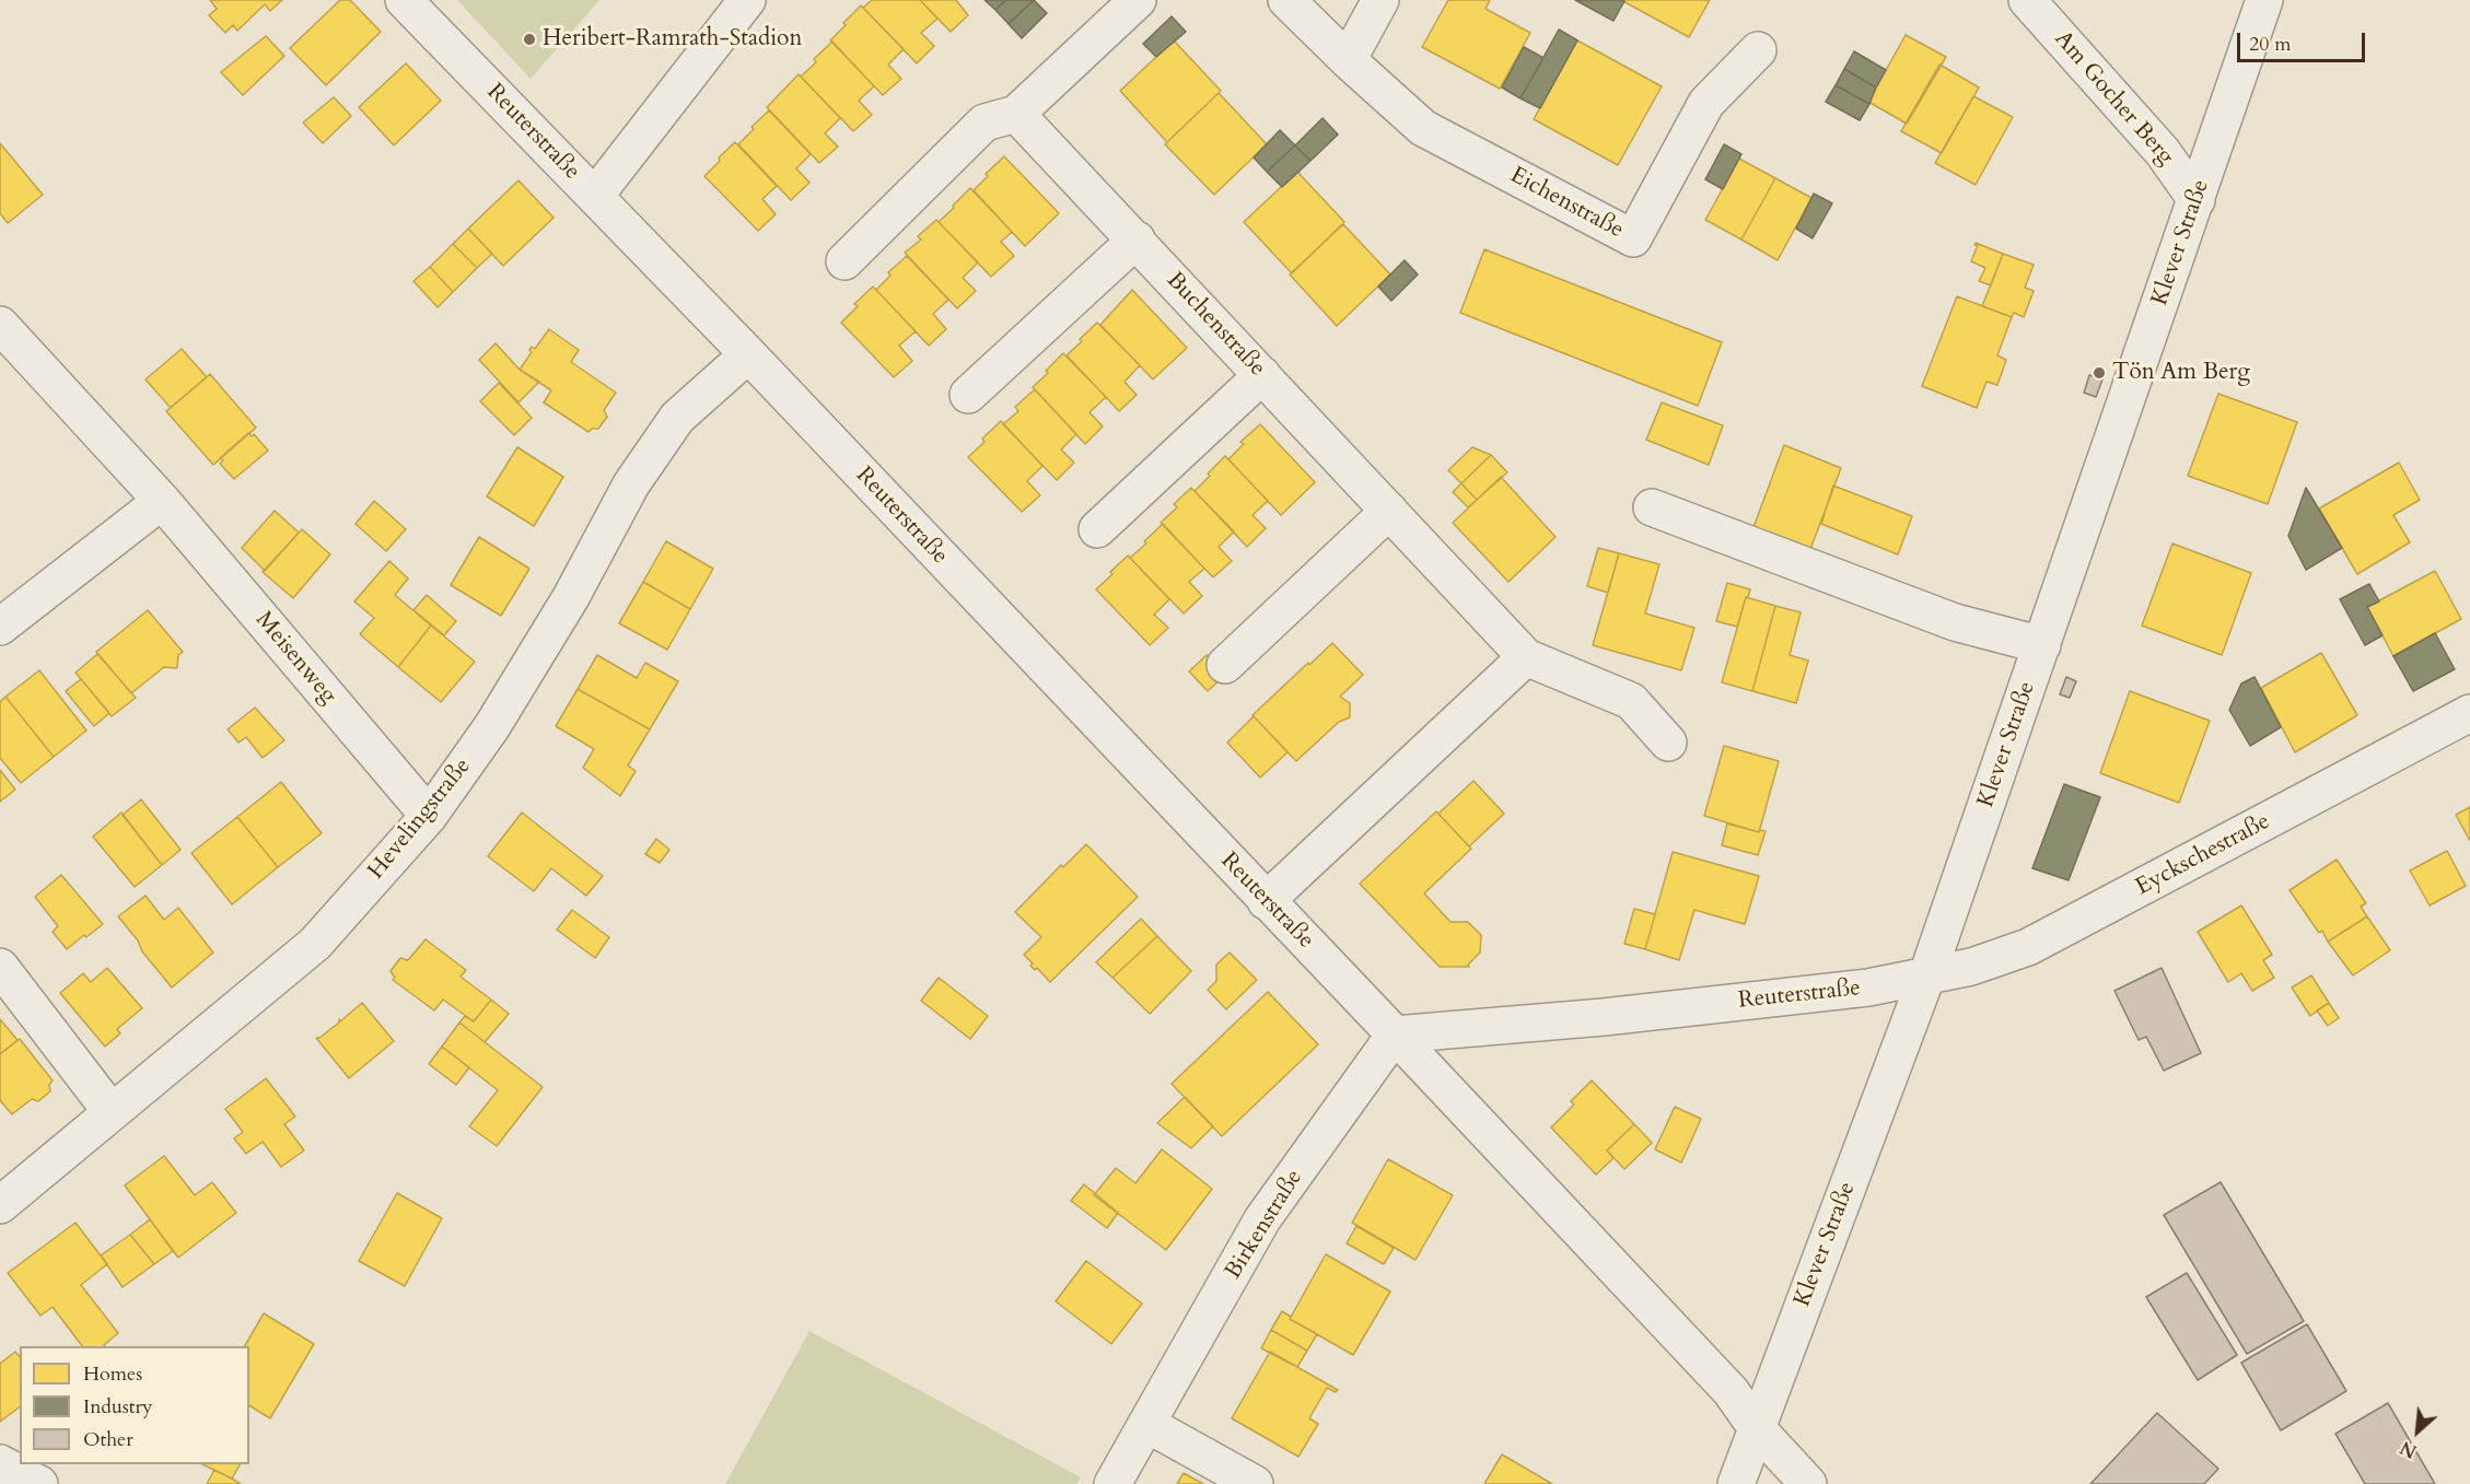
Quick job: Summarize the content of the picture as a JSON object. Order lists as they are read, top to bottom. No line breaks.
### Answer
{"streets":{"street":["Am Gocher Berg","Reuterstraße","Eichenstraße","Klever Straße","Buchenstraße","Meisenweg","Hevelingstraße","Eyckschestraße","Birkenstraße"]},"crossings":[["Am Gocher Berg","Klever Straße"],["Reuterstraße","Klever Straße"],["Reuterstraße","Hevelingstraße"],["Reuterstraße","Eyckschestraße"],["Reuterstraße","Birkenstraße"],["Klever Straße","Eyckschestraße"],["Meisenweg","Hevelingstraße"]],"places":["Heribert-Ramrath-Stadion","Tön Am Berg"],"legend":["Homes","Industry","Other"],"scale_bar":"20 m","north":"bottom left"}
